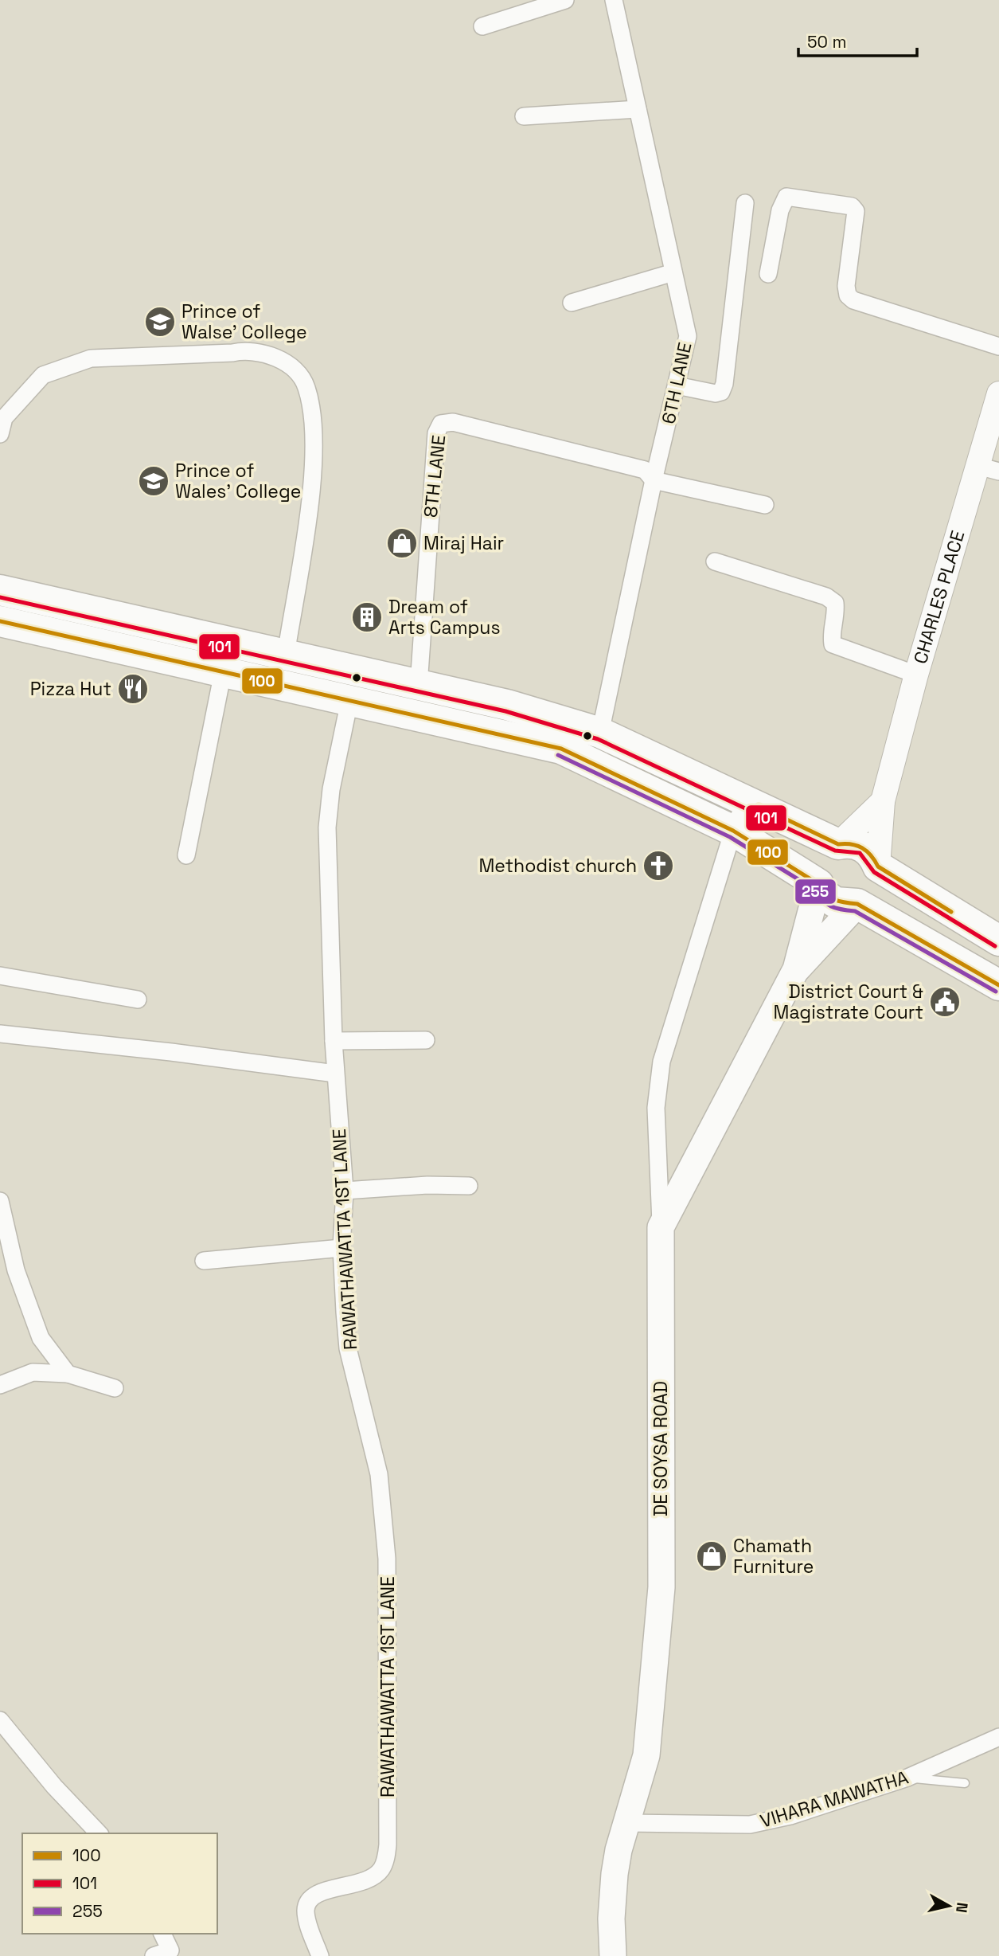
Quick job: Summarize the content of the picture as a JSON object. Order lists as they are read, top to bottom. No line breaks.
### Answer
{"streets":{"highway":["DE SOYSA ROAD"],"street":["6TH LANE","8TH LANE","CHARLES PLACE","RAWATHAWATTA 1ST LANE","VIHARA MAWATHA"]},"crossings":[["6TH LANE","8TH LANE"],["CHARLES PLACE","DE SOYSA ROAD"],["DE SOYSA ROAD","VIHARA MAWATHA"]],"places":{"school or university":["Prince of Walse' College","Prince of Wales' College"],"shop":["Miraj Hair","Chamath Furniture"],"building":["Dream of Arts Campus"],"restaurant":["Pizza Hut"],"church":["Methodist church"],"public building":["District Court & Magistrate Court"]},"lines":["transit line 101","transit line 100","transit line 255"],"legend":["100","101","255"],"scale_bar":"50 m","north":"right"}
